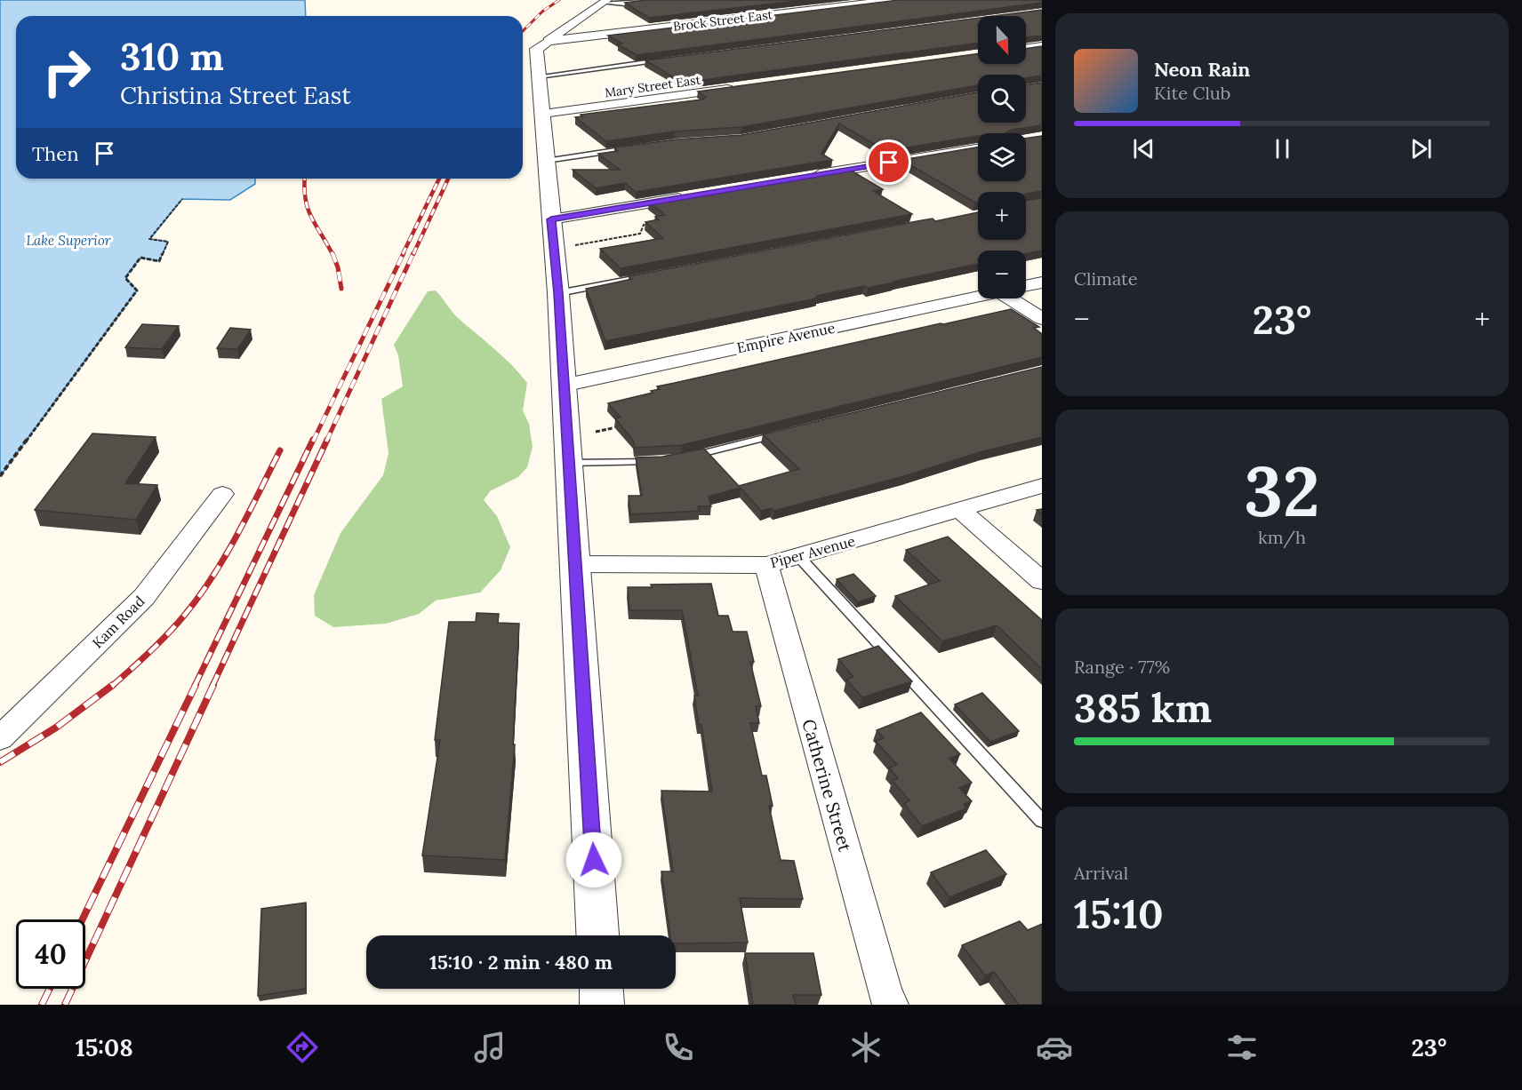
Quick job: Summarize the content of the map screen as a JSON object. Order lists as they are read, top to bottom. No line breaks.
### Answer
{"streets":{"street":["Brock Street East","Mary Street East","Empire Avenue","Piper Avenue","Kam Road","Catherine Street"]},"crossings":[["Piper Avenue","Catherine Street"]],"water":["Lake Superior"],"north":"bottom","page":{"map_buttons":["+","−"],"turn":["310 m","Christina Street East"],"song":["Neon Rain","Kite Club"],"then":"Then","tile":["Climate",["32","km/h"],["Range · 77%","385 km"],["Arrival","15:10"]],"heat":["−","23°","+"],"limit":"40","trip":"15:10 · 2 min · 480 m","tabs":["15:08","23°"]}}
